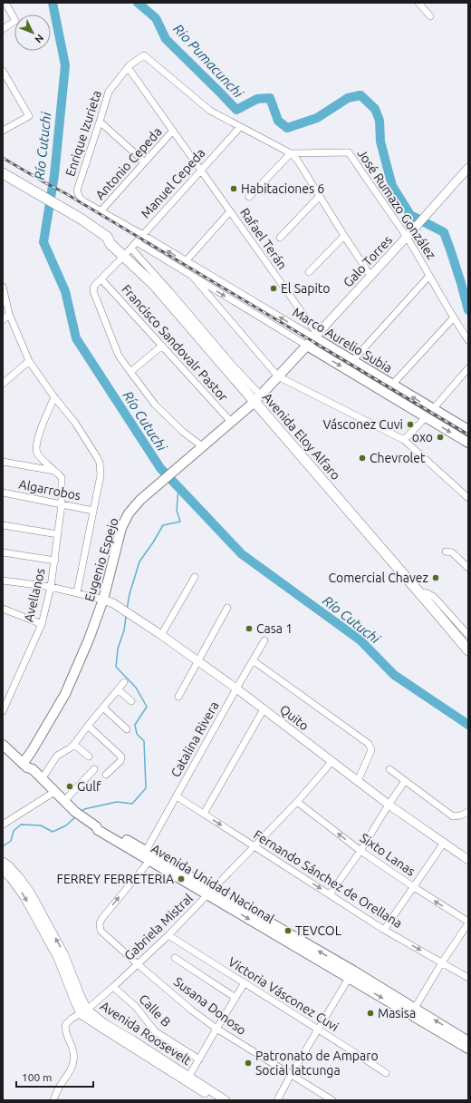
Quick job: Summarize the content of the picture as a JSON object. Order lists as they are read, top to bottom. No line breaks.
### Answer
{"streets":{"main road":["Galo Torres","Marco Aurelio Subia","Avenida Eloy Alfaro","Eugenio Espejo","Avenida Unidad Nacional"],"street":["Enrique Izurieta","Antonio Cepeda","Manuel Cepeda","José Rumazo González","Rafael Terán","Francisco Sandovalr Pastor","Algarrobos","Avellanos","Quito","Catalina Rivera","Sixto Lanas","Fernando Sánchez de Orellana","Gabriela Mistral","Victoria Vásconez Cuvi","Susana Donoso","Calle B","Avenida Roosevelt"]},"crossings":[["Enrique Izurieta","José Rumazo González"],["Enrique Izurieta","Rafael Terán"],["Enrique Izurieta","Marco Aurelio Subia"],["Antonio Cepeda","Rafael Terán"],["Antonio Cepeda","Marco Aurelio Subia"],["Manuel Cepeda","José Rumazo González"],["Manuel Cepeda","Rafael Terán"],["Manuel Cepeda","Marco Aurelio Subia"],["Manuel Cepeda","Francisco Sandovalr Pastor"],["Manuel Cepeda","Avenida Eloy Alfaro"],["José Rumazo González","Galo Torres"],["Rafael Terán","Galo Torres"],["Rafael Terán","Marco Aurelio Subia"],["Galo Torres","Marco Aurelio Subia"],["Galo Torres","Avenida Eloy Alfaro"],["Galo Torres","Eugenio Espejo"],["Francisco Sandovalr Pastor","Eugenio Espejo"],["Avenida Eloy Alfaro","Eugenio Espejo"],["Algarrobos","Avellanos"],["Eugenio Espejo","Quito"],["Eugenio Espejo","Avenida Unidad Nacional"],["Quito","Catalina Rivera"],["Quito","Gabriela Mistral"],["Catalina Rivera","Fernando Sánchez de Orellana"],["Catalina Rivera","Avenida Unidad Nacional"],["Sixto Lanas","Gabriela Mistral"],["Fernando Sánchez de Orellana","Gabriela Mistral"],["Avenida Unidad Nacional","Gabriela Mistral"],["Avenida Unidad Nacional","Susana Donoso"],["Gabriela Mistral","Victoria Vásconez Cuvi"],["Gabriela Mistral","Susana Donoso"],["Gabriela Mistral","Calle B"],["Gabriela Mistral","Avenida Roosevelt"]],"one_way":["Sixto Lanas","Fernando Sánchez de Orellana"],"water":["Rio Pumacunchi","Río Cutuchi"],"places":["Habitaciones 6","El Sapito","Vásconez Cuvi","oxo","Chevrolet","Comercial Chavez","Casa 1","Gulf","FERREY FERRETERIA","TEVCOL","Masisa","Patronato de Amparo Social latcunga"],"scale_bar":"100 m","north":"bottom right"}
